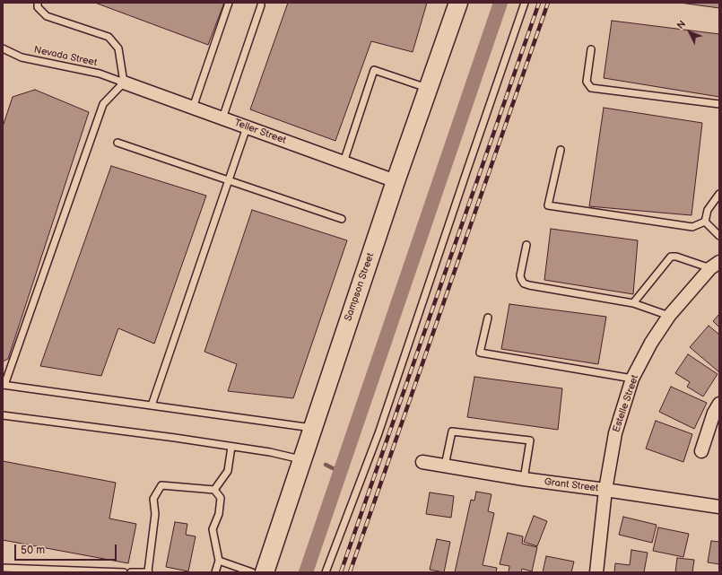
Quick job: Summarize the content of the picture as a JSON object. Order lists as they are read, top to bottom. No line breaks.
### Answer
{"streets":{"street":["Teller Street","Sampson Street","Estelle Street","Grant Street"],"lane":["Nevada Street"]},"crossings":[["Nevada Street","Teller Street"],["Teller Street","Sampson Street"],["Estelle Street","Grant Street"]],"scale_bar":"50 m","north":"top left"}
